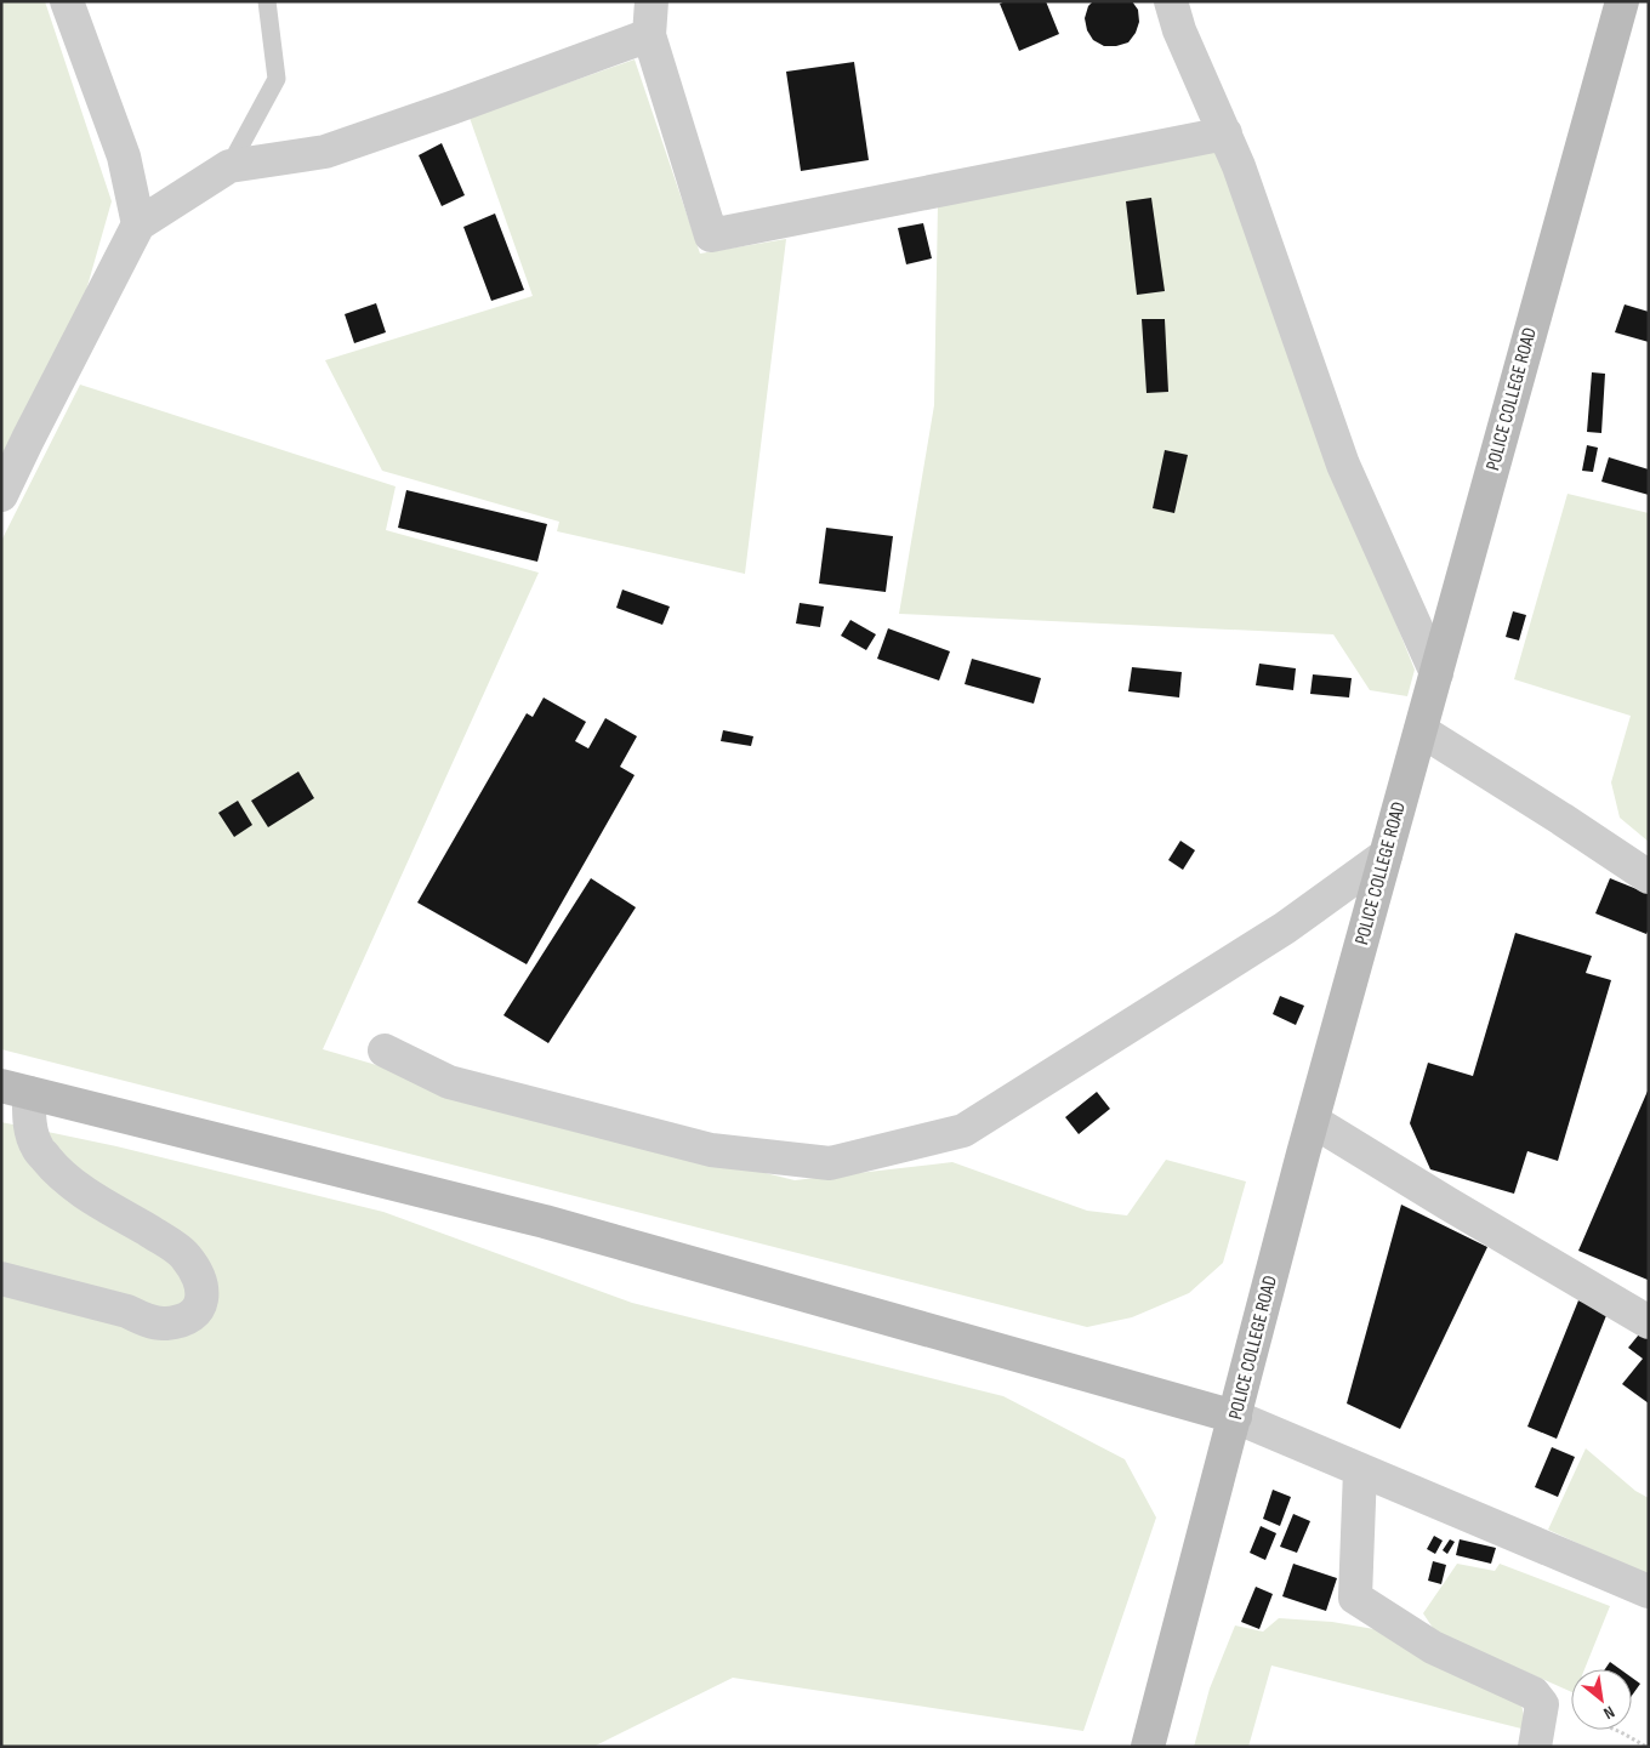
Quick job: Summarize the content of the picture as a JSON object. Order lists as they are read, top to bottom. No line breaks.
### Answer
{"streets":{"street":["POLICE COLLEGE ROAD"]},"north":"bottom right"}
